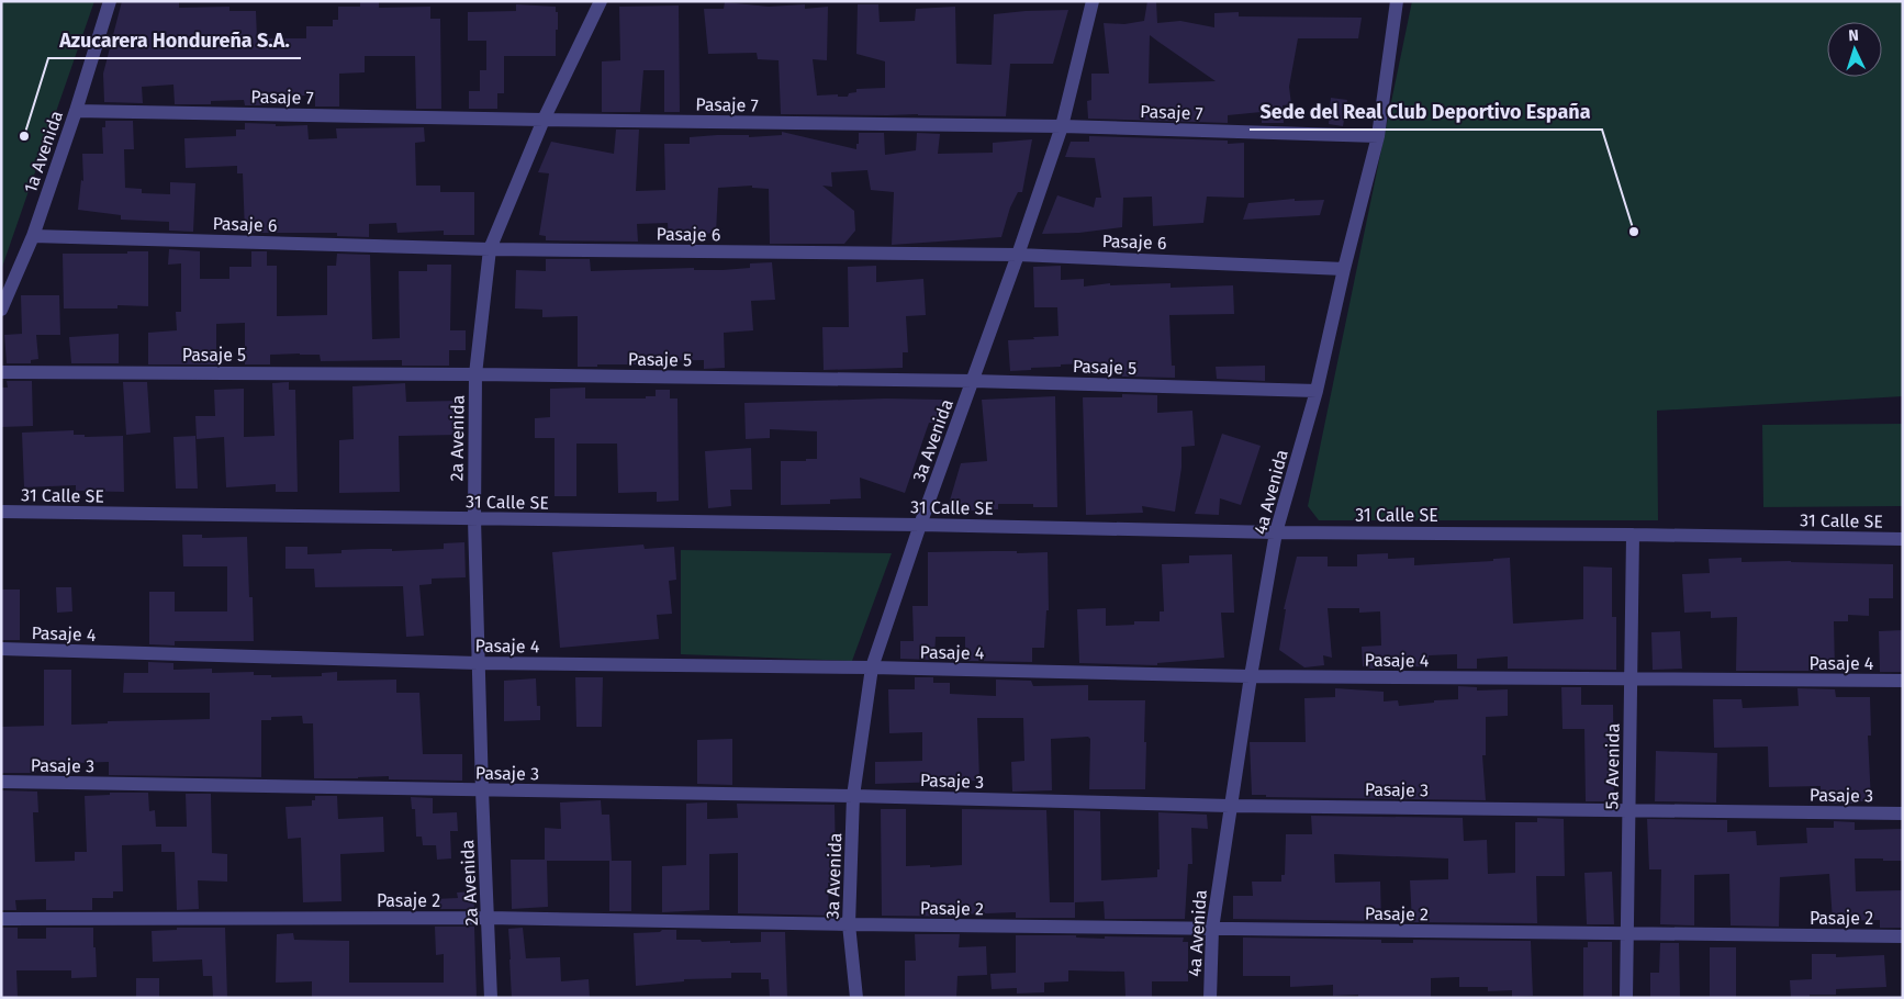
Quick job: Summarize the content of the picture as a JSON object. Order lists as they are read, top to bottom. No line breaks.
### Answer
{"streets":{"street":["Pasaje 7","1a Avenida","Pasaje 6","Pasaje 5","2a Avenida","3a Avenida","4a Avenida","31 Calle SE","Pasaje 4","Pasaje 3","5a Avenida","Pasaje 2"]},"crossings":[["Pasaje 7","1a Avenida"],["Pasaje 7","2a Avenida"],["Pasaje 7","3a Avenida"],["Pasaje 7","4a Avenida"],["1a Avenida","Pasaje 6"],["Pasaje 6","2a Avenida"],["Pasaje 6","3a Avenida"],["Pasaje 6","4a Avenida"],["Pasaje 5","2a Avenida"],["Pasaje 5","3a Avenida"],["Pasaje 5","4a Avenida"],["2a Avenida","31 Calle SE"],["2a Avenida","Pasaje 4"],["2a Avenida","Pasaje 3"],["2a Avenida","Pasaje 2"],["3a Avenida","31 Calle SE"],["3a Avenida","Pasaje 4"],["3a Avenida","Pasaje 3"],["3a Avenida","Pasaje 2"],["4a Avenida","31 Calle SE"],["4a Avenida","Pasaje 4"],["4a Avenida","Pasaje 3"],["4a Avenida","Pasaje 2"],["31 Calle SE","5a Avenida"],["Pasaje 4","5a Avenida"],["Pasaje 3","5a Avenida"],["5a Avenida","Pasaje 2"]],"places":["Azucarera Hondureña S.A.","Sede del Real Club Deportivo España"],"north":"top"}
